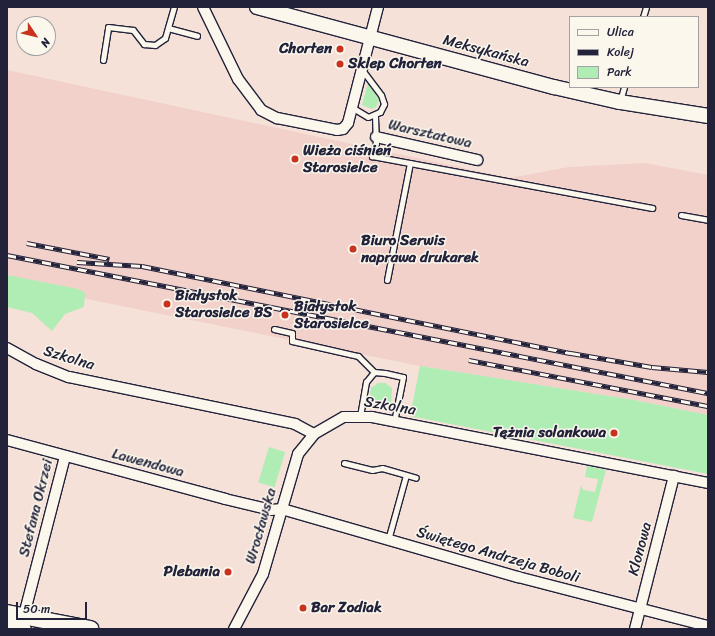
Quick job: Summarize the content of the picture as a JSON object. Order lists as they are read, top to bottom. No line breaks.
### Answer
{"streets":{"street":["Meksykańska","Warsztatowa","Szkolna","Lawendowa","Stefana Okrzei","Wrocławska","Klonowa","Świętego Andrzeja Boboli"]},"crossings":[["Szkolna","Wrocławska"],["Szkolna","Klonowa"],["Lawendowa","Stefana Okrzei"],["Lawendowa","Wrocławska"],["Lawendowa","Świętego Andrzeja Boboli"],["Wrocławska","Świętego Andrzeja Boboli"],["Klonowa","Świętego Andrzeja Boboli"]],"places":["Chorten","Sklep Chorten","Wieża ciśnień Starosielce","Biuro Serwis naprawa drukarek","Białystok Starosielce BS","Białystok Starosielce","Tężnia solankowa","Plebania","Bar Zodiak"],"legend":["Ulica","Kolej","Park"],"scale_bar":"50 m","north":"bottom right"}
